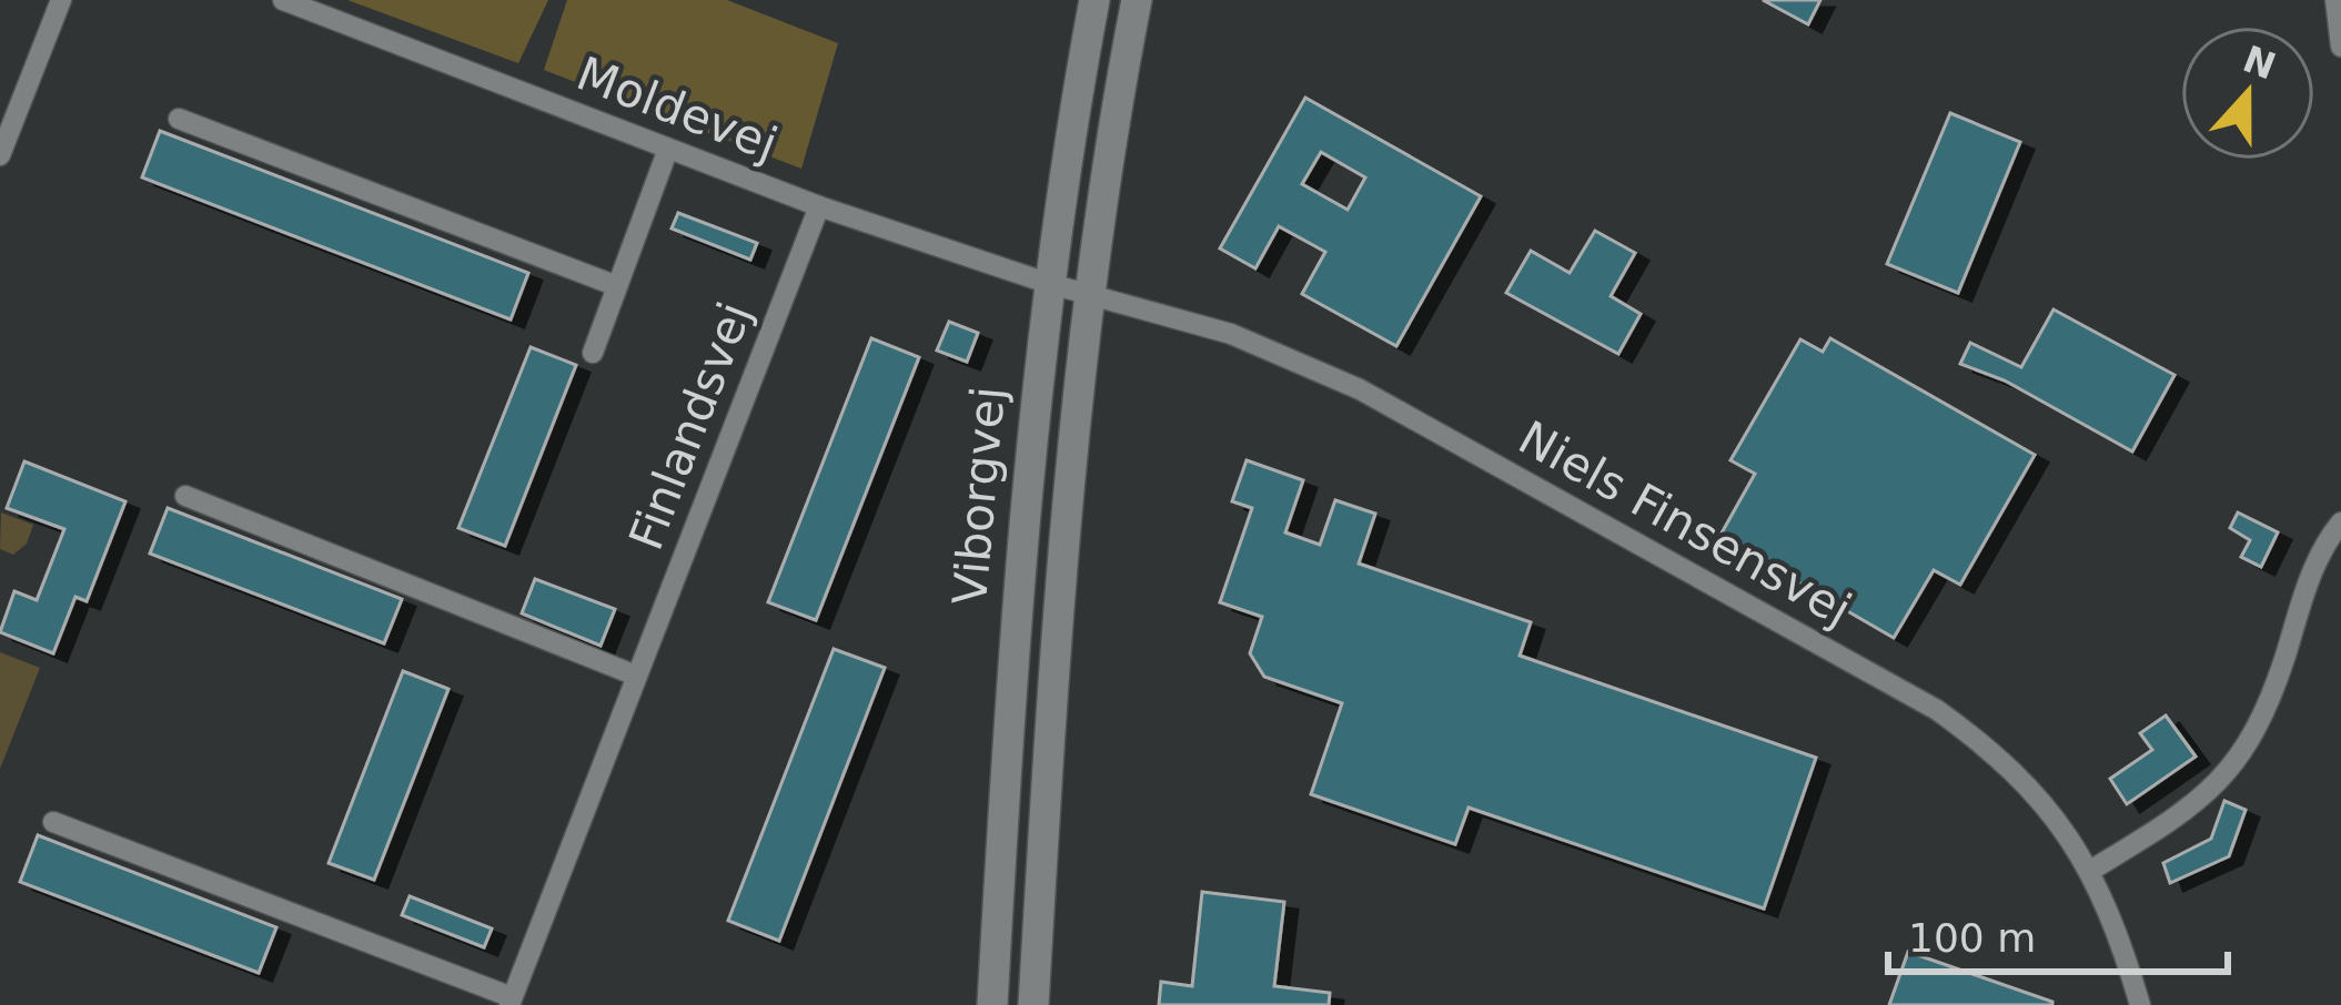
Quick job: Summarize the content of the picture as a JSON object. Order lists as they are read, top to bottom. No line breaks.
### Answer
{"streets":{"street":["Moldevej","Finlandsvej","Viborgvej","Niels Finsensvej"]},"crossings":[["Moldevej","Finlandsvej"],["Moldevej","Viborgvej"],["Moldevej","Niels Finsensvej"],["Viborgvej","Niels Finsensvej"]],"scale_bar":"100 m","north":"top"}
